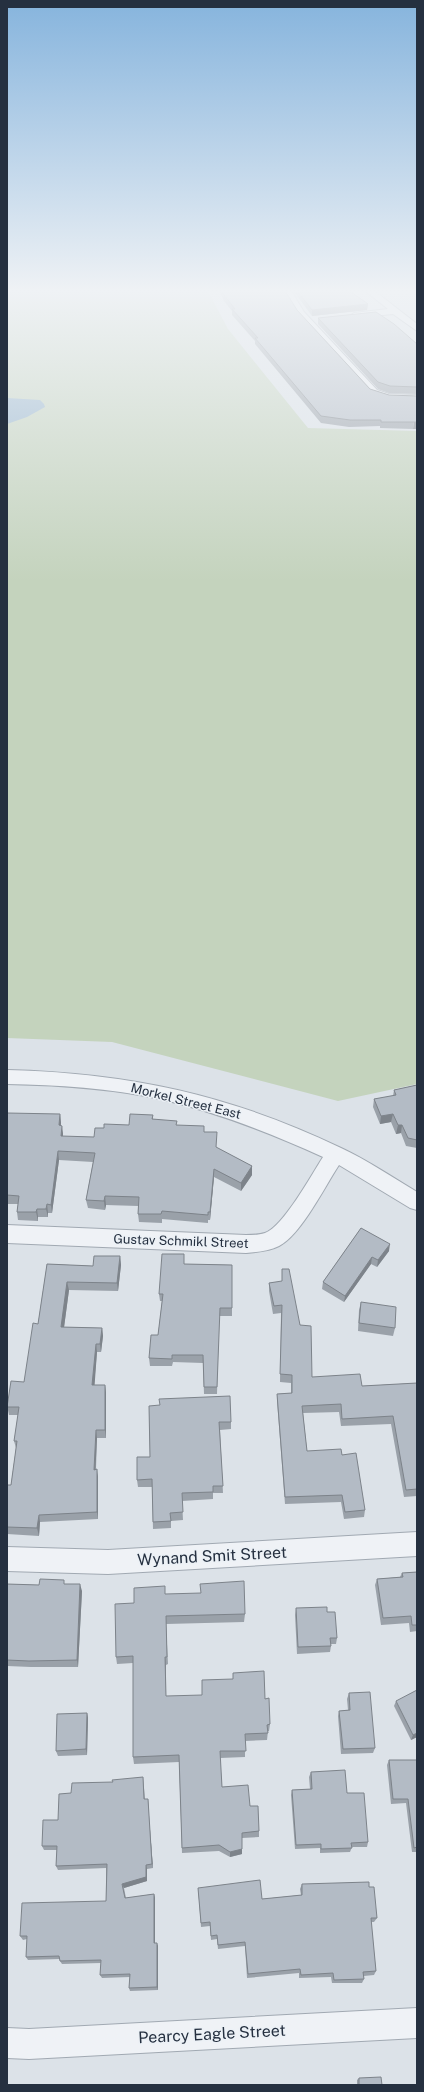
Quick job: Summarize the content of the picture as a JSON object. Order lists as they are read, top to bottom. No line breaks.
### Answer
{"streets":{"street":["Morkel Street East","Gustav Schmikl Street","Wynand Smit Street","Pearcy Eagle Street"]},"crossings":[["Morkel Street East","Gustav Schmikl Street"]]}
